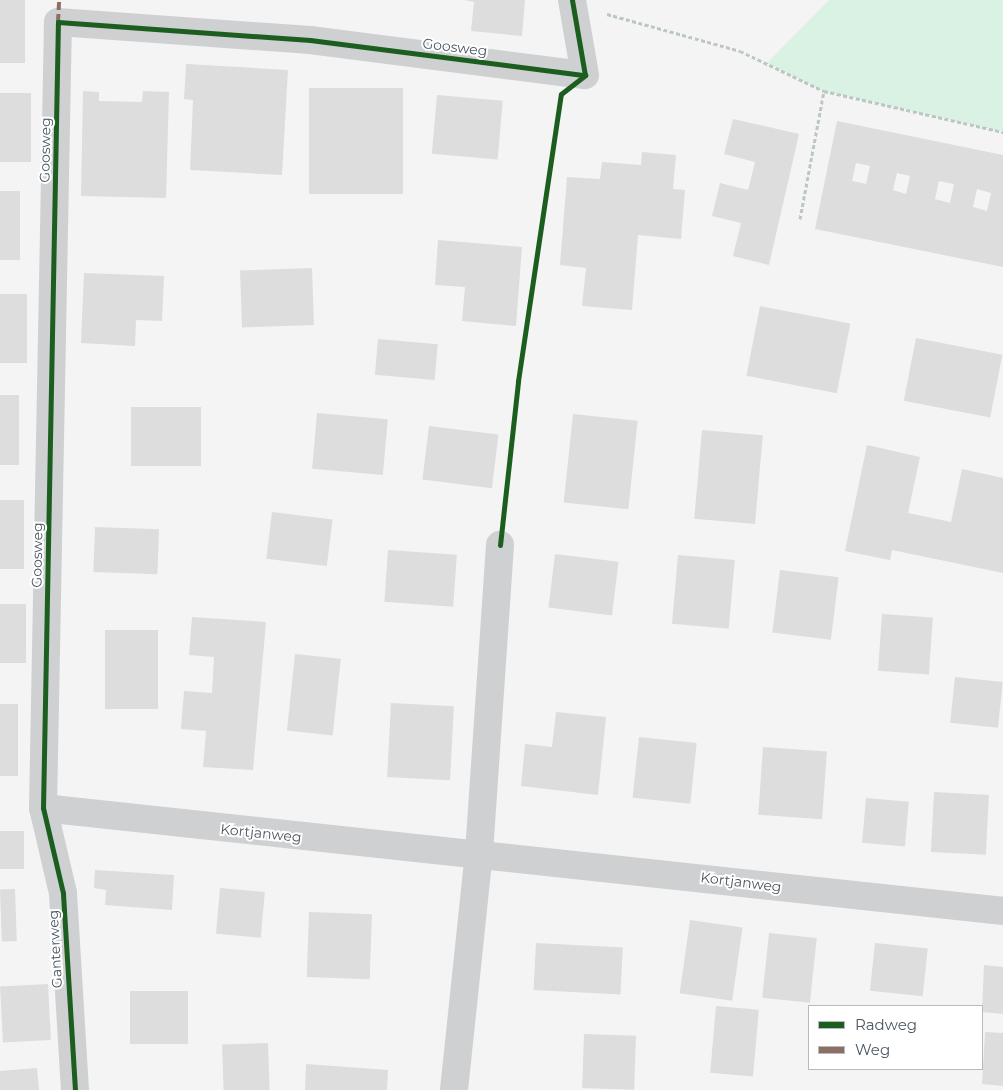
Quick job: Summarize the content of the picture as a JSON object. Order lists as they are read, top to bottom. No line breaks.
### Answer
{"streets":{"street":["Goosweg","Kortjanweg","Ganterweg"]},"crossings":[["Goosweg","Kortjanweg"],["Goosweg","Ganterweg"],["Kortjanweg","Ganterweg"]],"legend":["Radweg","Weg"]}
